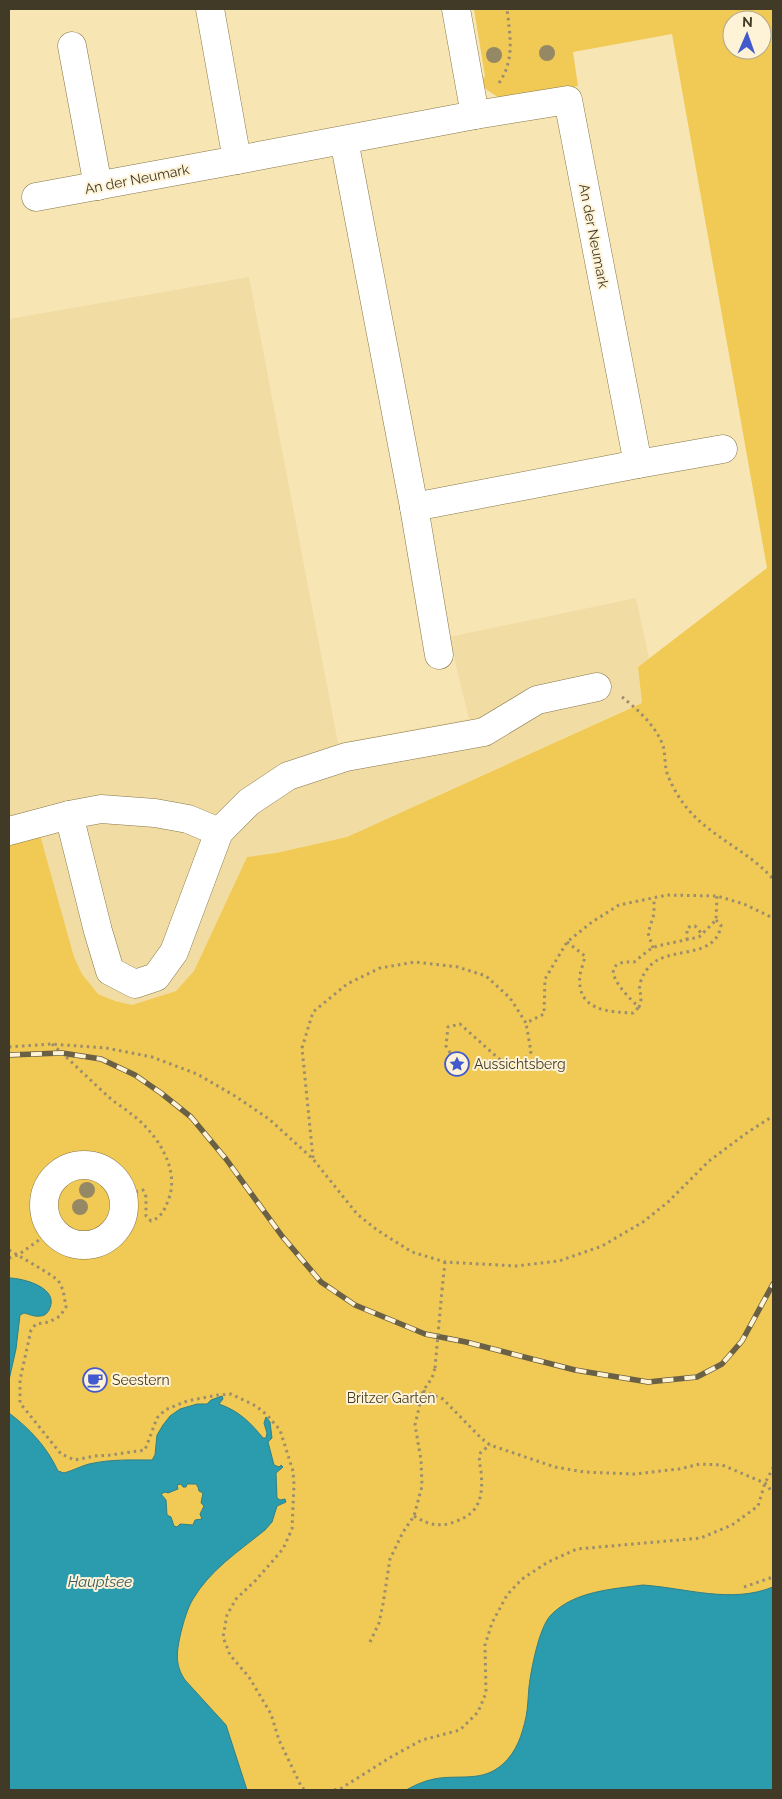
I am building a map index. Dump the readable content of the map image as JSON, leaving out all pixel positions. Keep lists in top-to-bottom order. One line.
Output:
{"streets":{"lane":["An der Neumark"]},"water":["Hauptsee"],"parks":["Britzer Garten"],"places":{"place":["Aussichtsberg"],"cafe":["Seestern"]},"north":"top"}
